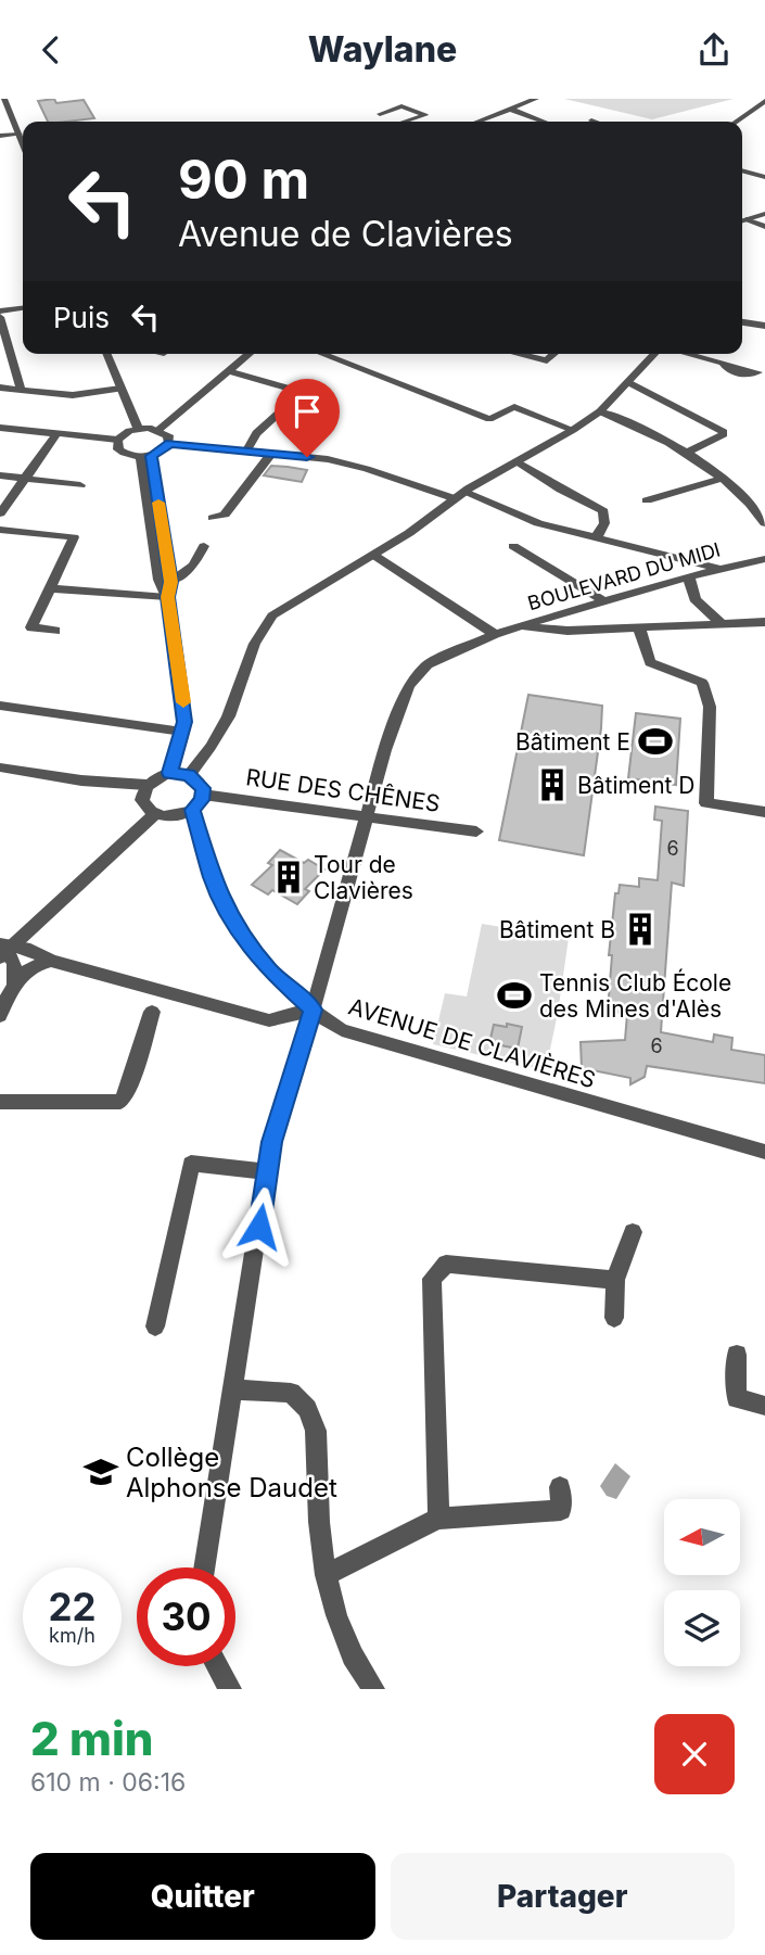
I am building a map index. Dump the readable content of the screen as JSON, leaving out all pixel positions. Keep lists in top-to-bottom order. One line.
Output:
{"streets":{"street":["BOULEVARD DU MIDI","RUE DES CHÊNES","AVENUE DE CLAVIÈRES"]},"crossings":[["BOULEVARD DU MIDI","RUE DES CHÊNES"],["BOULEVARD DU MIDI","AVENUE DE CLAVIÈRES"],["RUE DES CHÊNES","AVENUE DE CLAVIÈRES"]],"places":{"sports":["Bâtiment E","Tennis Club École des Mines d'Alès"],"building":["Bâtiment D","Tour de Clavières","Bâtiment B"],"school or university":["Collège Alphonse Daudet"]},"house_numbers":["6","6"],"north":"left","page":{"header":"Waylane","turn":["90 m","Avenue de Clavières"],"then":"Puis","speed":"22 km/h","limit":"30","heading":["2 min","610 m · 06:16"],"buttons":["Quitter","Partager"]}}
